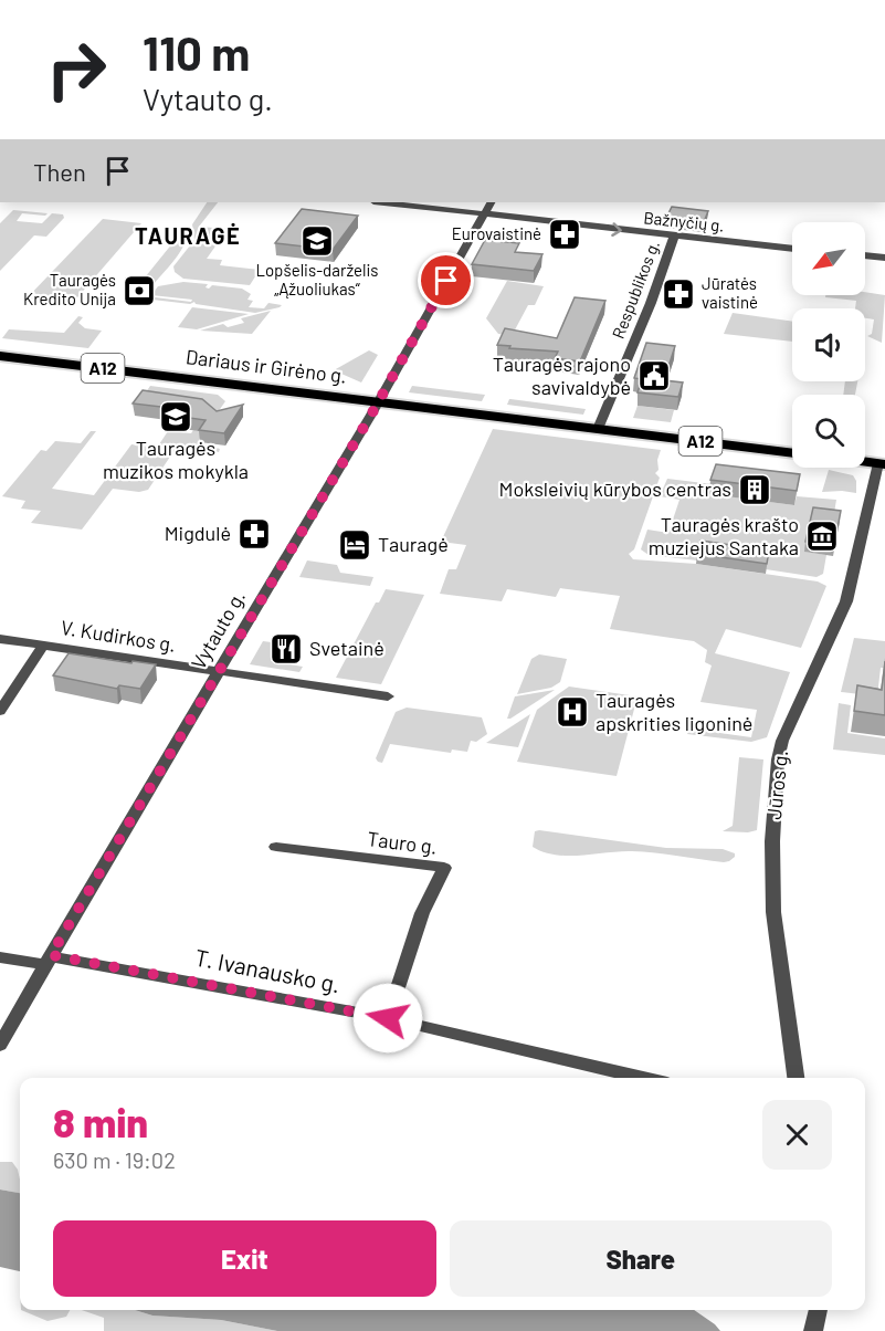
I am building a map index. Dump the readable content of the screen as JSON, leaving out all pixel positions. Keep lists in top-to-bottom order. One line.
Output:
{"streets":{"highway":["Dariaus ir Girėno g.","A12"],"street":["Bažnyčių g.","Respublikos g.","Vytauto g.","V. Kudirkos g.","Jūros g.","Tauro g.","T. Ivanausko g."]},"crossings":[["Bažnyčių g.","Respublikos g."],["Bažnyčių g.","Vytauto g."],["Respublikos g.","Dariaus ir Girėno g."],["Dariaus ir Girėno g.","Vytauto g."],["Vytauto g.","V. Kudirkos g."],["Vytauto g.","T. Ivanausko g."],["Tauro g.","T. Ivanausko g."]],"one_way":["Bažnyčių g."],"districts":["TAURAGĖ"],"places":{"pharmacy":["Eurovaistinė","Jūratės vaistinė","Migdulė"],"school or university":["Lopšelis-darželis „Ąžuoliukas“","Tauragės muzikos mokykla"],"bank":["Tauragės Kredito Unija"],"public building":["Tauragės rajono savivaldybė"],"building":["Moksleivių kūrybos centras"],"museum":["Tauragės krašto muziejus Santaka"],"hotel":["Tauragė"],"restaurant":["Svetainė"],"hospital":["Tauragės apskrities ligoninė"]},"north":"bottom left","page":{"turn":["110 m","Vytauto g."],"then":"Then","heading":["8 min","630 m · 19:02"],"buttons":["Exit","Share"]}}
